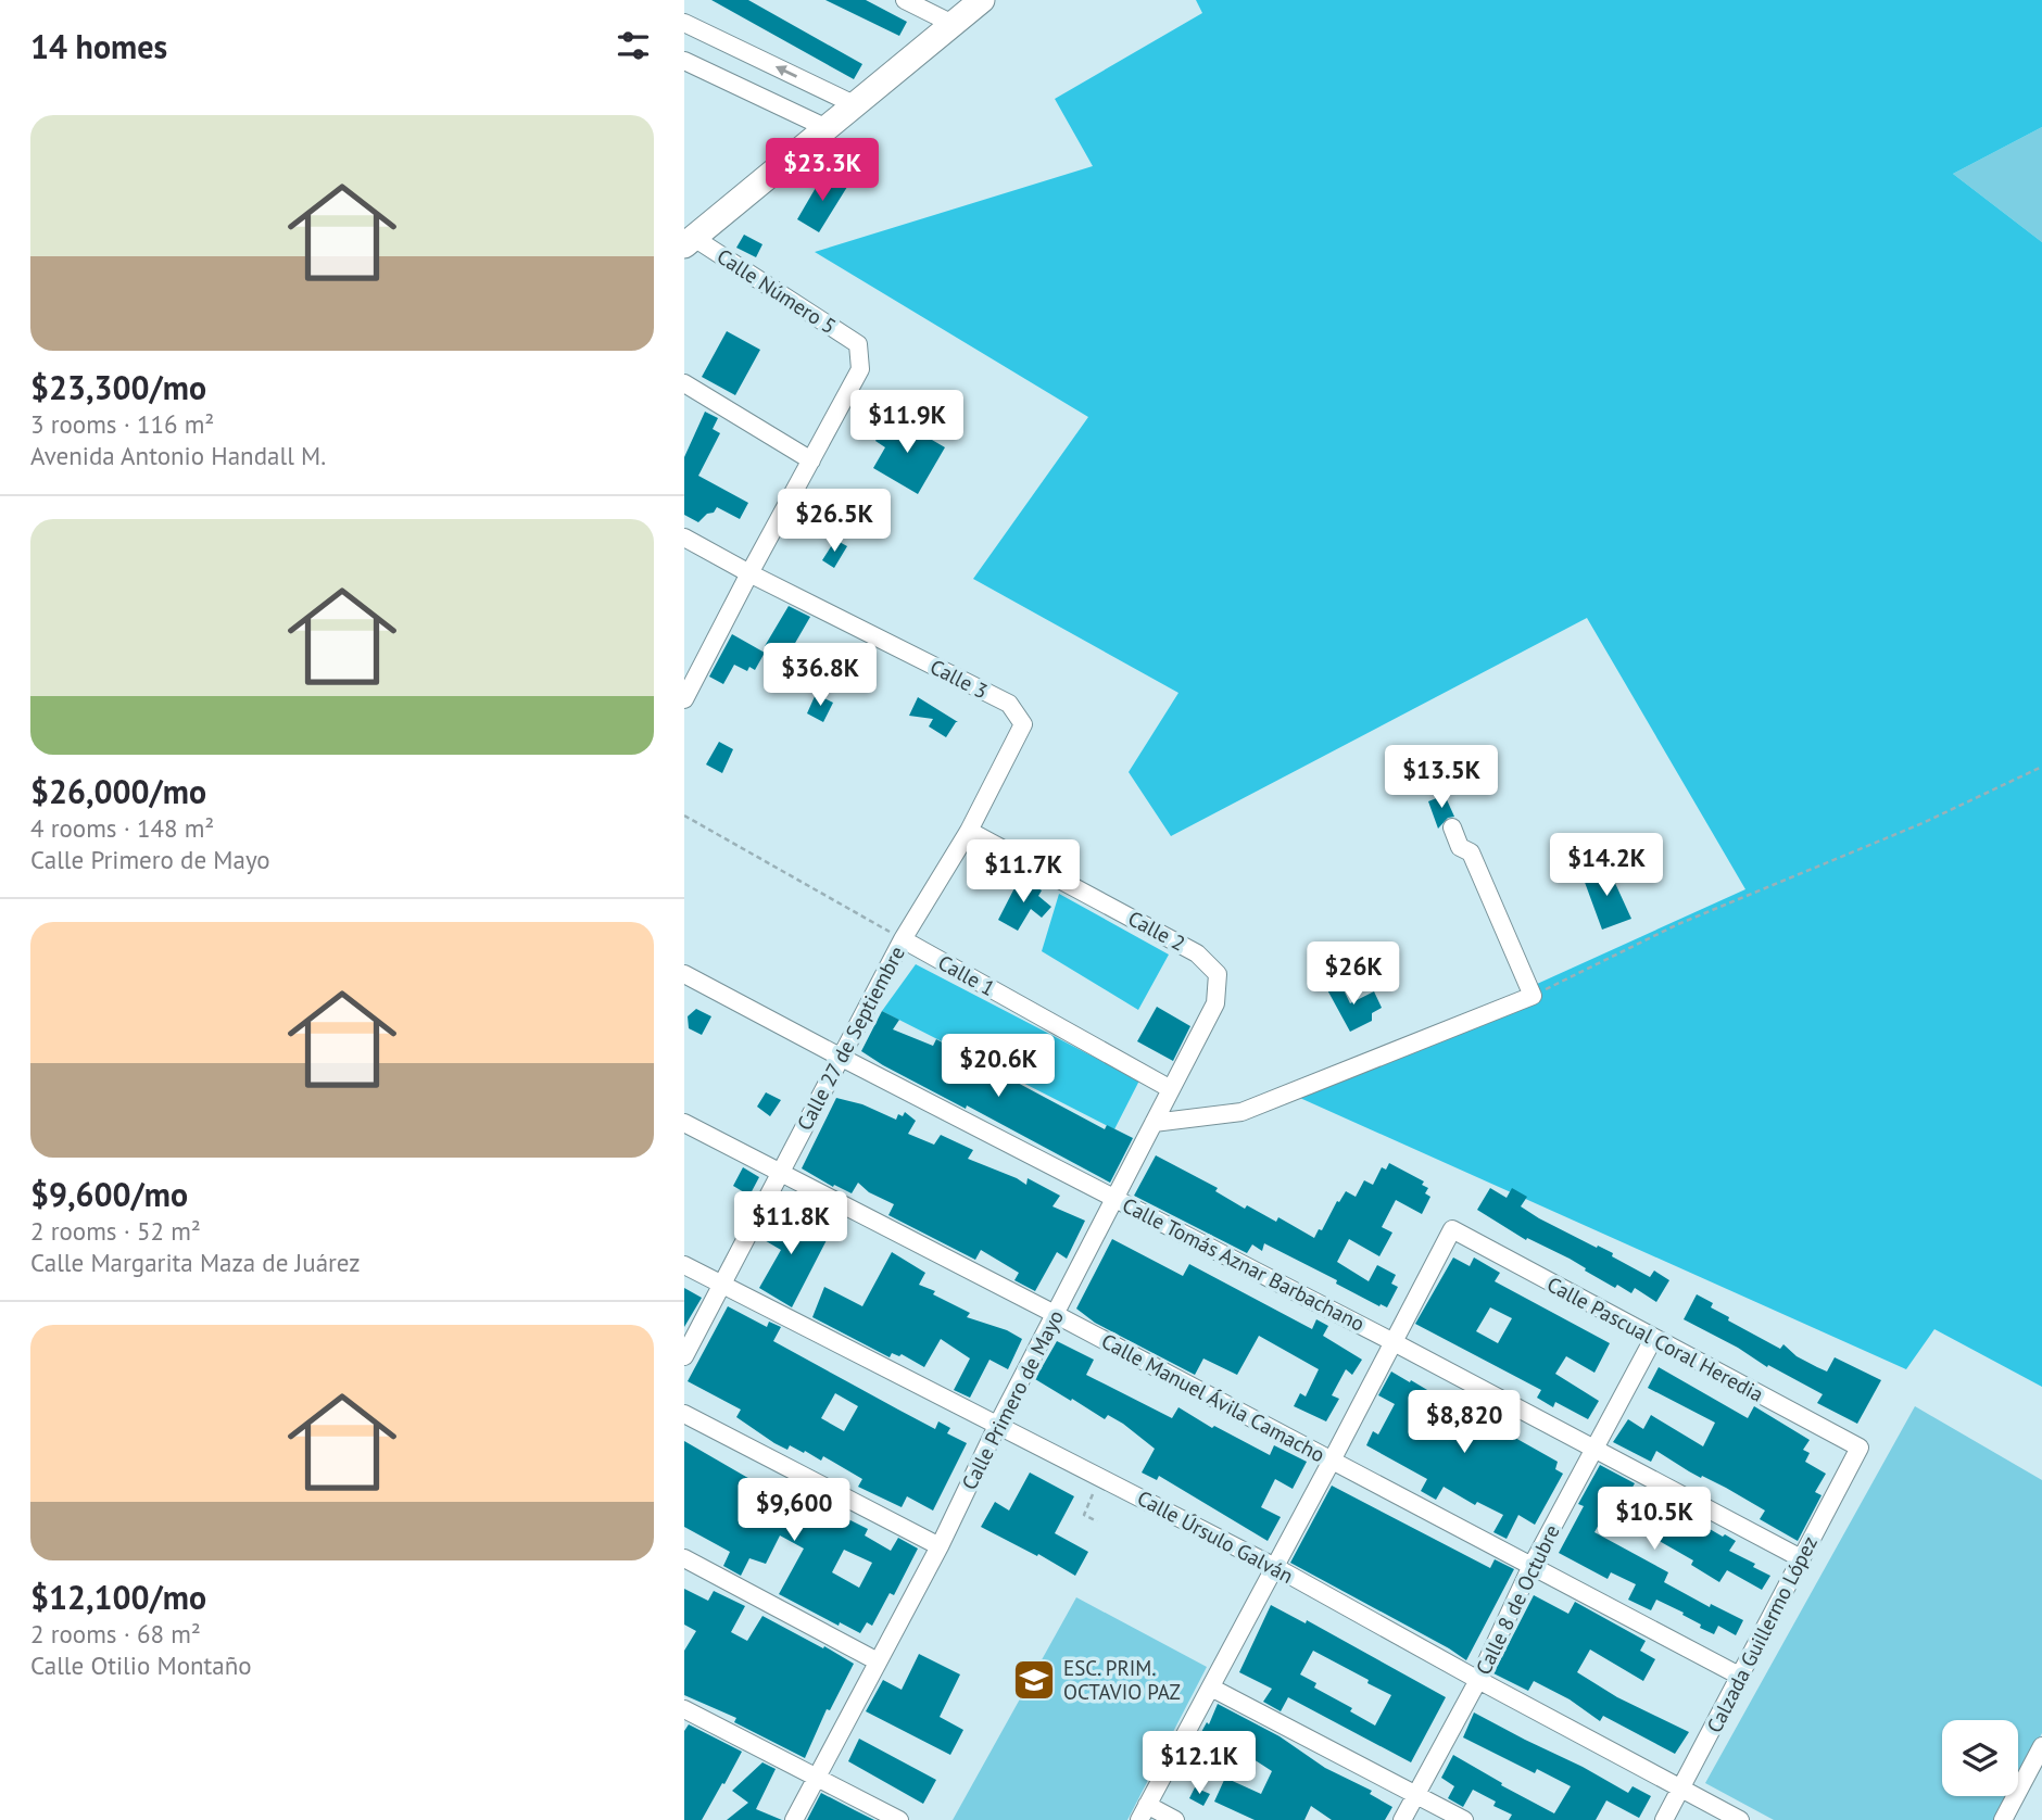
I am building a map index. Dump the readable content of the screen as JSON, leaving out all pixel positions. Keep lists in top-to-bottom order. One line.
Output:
{"streets":{"street":["Calle Número 5","Calle 3","Calle 2","Calle 1","Calle 27 de Septiembre","Calle Tomás Aznar Barbachano","Calle Pascual Coral Heredia","Calle Manuel Ávila Camacho","Calle Primero de Mayo","Calle Úrsulo Galván","Calle 8 de Octubre","Calzada Guillermo López"]},"crossings":[["Calle 3","Calle 27 de Septiembre"],["Calle 2","Calle 27 de Septiembre"],["Calle 2","Calle Primero de Mayo"],["Calle 1","Calle 27 de Septiembre"],["Calle 1","Calle Primero de Mayo"],["Calle 27 de Septiembre","Calle Tomás Aznar Barbachano"],["Calle 27 de Septiembre","Calle Manuel Ávila Camacho"],["Calle 27 de Septiembre","Calle Úrsulo Galván"],["Calle Tomás Aznar Barbachano","Calle Pascual Coral Heredia"],["Calle Tomás Aznar Barbachano","Calle Primero de Mayo"],["Calle Tomás Aznar Barbachano","Calle 8 de Octubre"],["Calle Tomás Aznar Barbachano","Calzada Guillermo López"],["Calle Pascual Coral Heredia","Calle 8 de Octubre"],["Calle Pascual Coral Heredia","Calzada Guillermo López"],["Calle Manuel Ávila Camacho","Calle Primero de Mayo"],["Calle Manuel Ávila Camacho","Calle 8 de Octubre"],["Calle Manuel Ávila Camacho","Calzada Guillermo López"],["Calle Primero de Mayo","Calle Úrsulo Galván"],["Calle Úrsulo Galván","Calle 8 de Octubre"],["Calle Úrsulo Galván","Calzada Guillermo López"]],"places":{"school or university":["ESC. PRIM. OCTAVIO PAZ"]},"page":{"heading":"14 homes","list":[{"name":"$23,300/mo","note":"3 rooms · 116 m² · Avenida Antonio Handall M."},{"name":"$26,000/mo","note":"4 rooms · 148 m² · Calle Primero de Mayo"},{"name":"$9,600/mo","note":"2 rooms · 52 m² · Calle Margarita Maza de Juárez"},{"name":"$12,100/mo","note":"2 rooms · 68 m² · Calle Otilio Montaño"}],"price":["$23.3K","$11.9K","$26.5K","$36.8K","$13.5K","$14.2K","$11.7K","$26K","$20.6K","$11.8K","$8,820","$9,600","$10.5K","$12.1K"]}}
